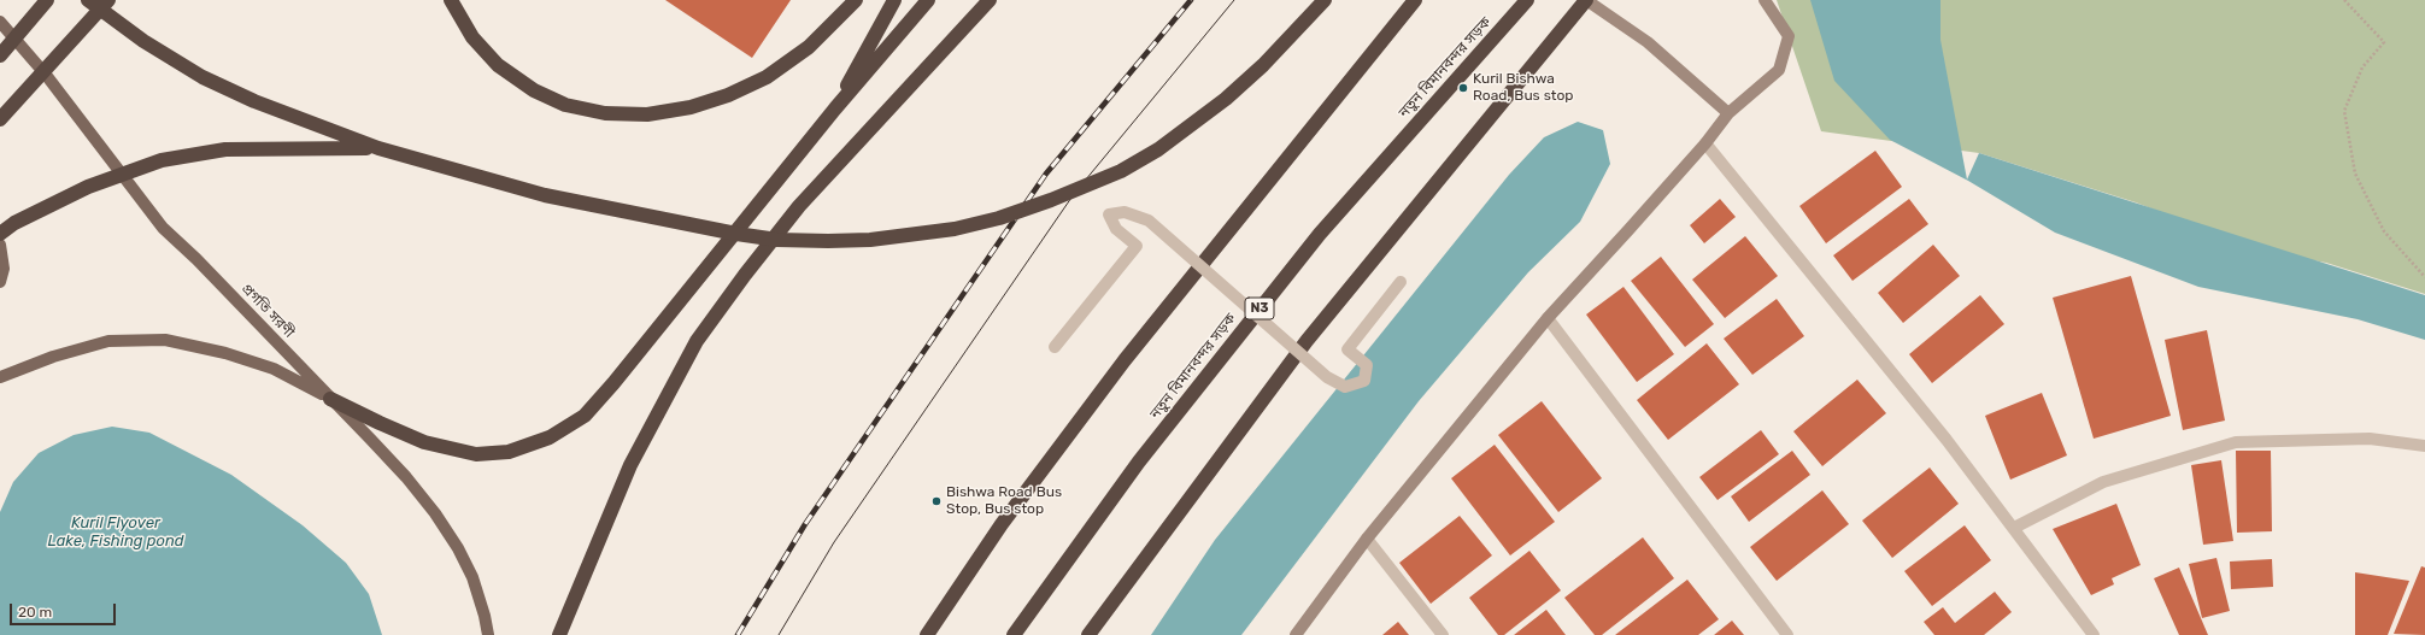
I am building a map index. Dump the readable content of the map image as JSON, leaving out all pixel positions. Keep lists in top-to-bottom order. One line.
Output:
{"streets":{"highway":["নতুন বিমানবন্দর সড়ক","N3"],"main road":["প্রগতি সরণী"]},"water":["Kuril Flyover Lake, Fishing pond"],"places":["Kuril Bishwa Road, Bus stop","Bishwa Road Bus Stop, Bus stop"],"scale_bar":"20 m"}
